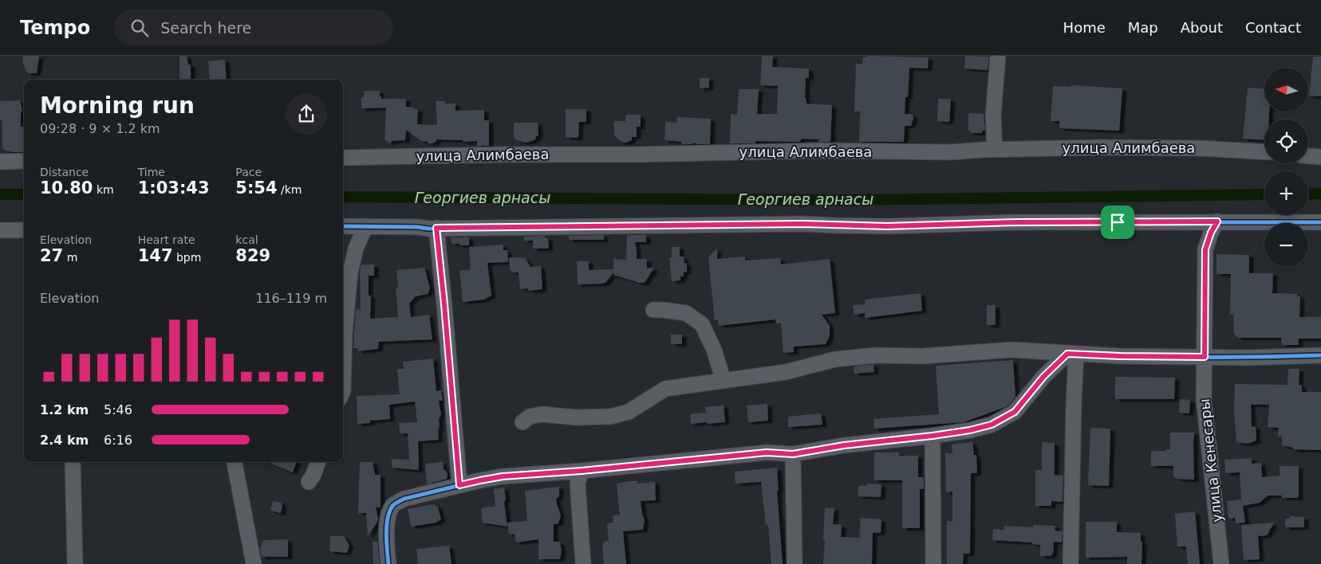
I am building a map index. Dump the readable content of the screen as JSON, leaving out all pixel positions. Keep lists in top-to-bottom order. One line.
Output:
{"streets":{"street":["улица Алимбаева","улица Кенесары"]},"water":["Георгиев арнасы"],"north":"left","page":{"header":"Tempo","search":"Search here","nav":["Home","Map","About","Contact"],"map_buttons":["+","−"],"heading":["Morning run","09:28 · 9 × 1.2 km"],"stats":[["Distance","10.80 km"],["Time","1:03:43"],["Pace","5:54 /km"],["Elevation","27 m"],["Heart rate","147 bpm"],["kcal","829"]],"chart":["Elevation","116–119 m"],"list":[{"name":"1.2 km","note":"5:46"},{"name":"2.4 km","note":"6:16"}]}}
